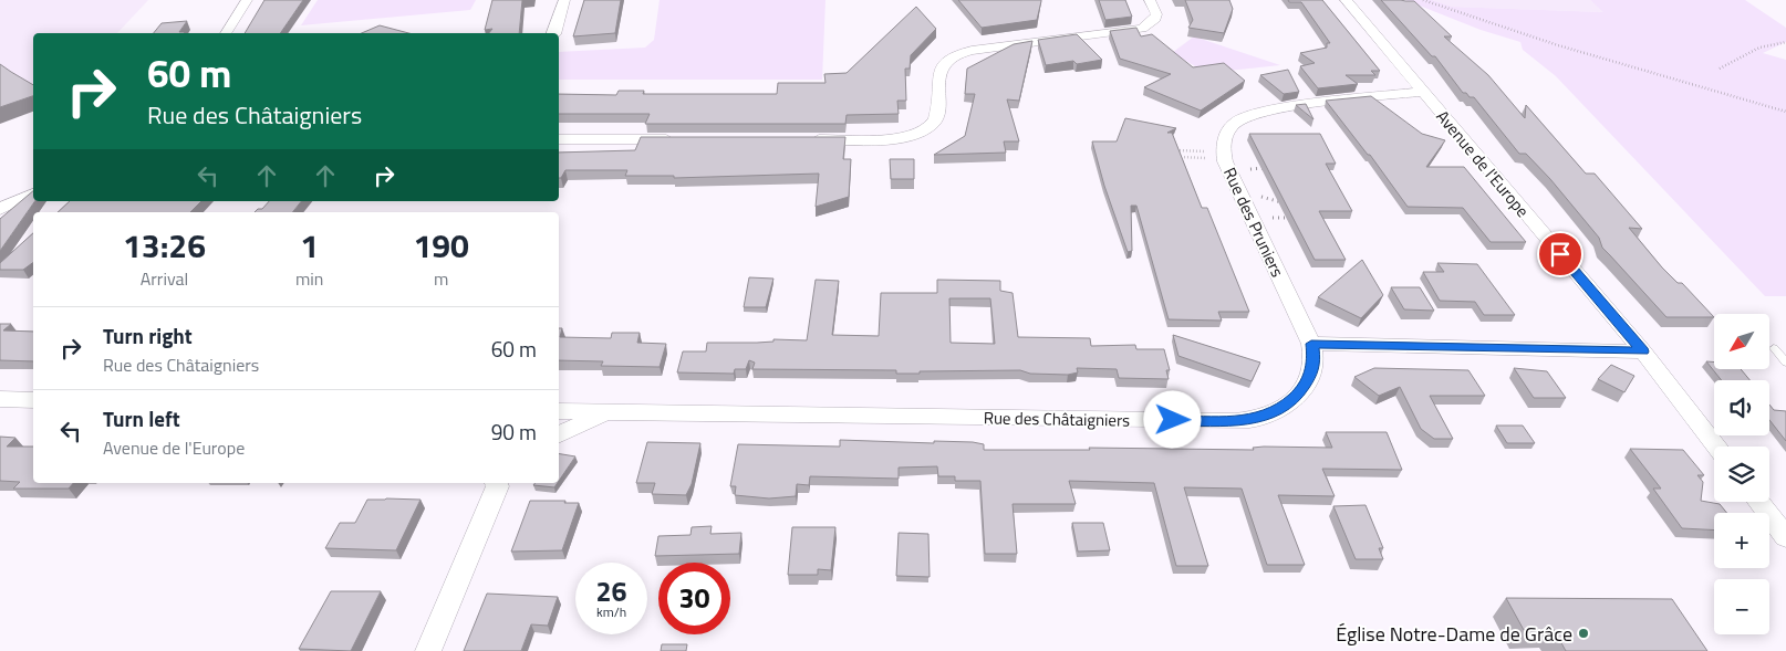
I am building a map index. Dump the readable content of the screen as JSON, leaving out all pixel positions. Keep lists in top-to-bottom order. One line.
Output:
{"streets":{"street":["Avenue de l'Europe","Rue des Pruniers","Rue des Châtaigniers"]},"crossings":[["Avenue de l'Europe","Rue des Pruniers"],["Rue des Pruniers","Rue des Châtaigniers"]],"places":["Église Notre-Dame de Grâce"],"north":"bottom left","page":{"turn":["60 m","Rue des Châtaigniers"],"eta":["13:26","Arrival","1","min","190","m"],"list":[{"name":"Turn right","note":"Rue des Châtaigniers","value":"60 m"},{"name":"Turn left","note":"Avenue de l'Europe","value":"90 m"}],"map_buttons":["+","−"],"speed":"26 km/h","limit":"30"}}
